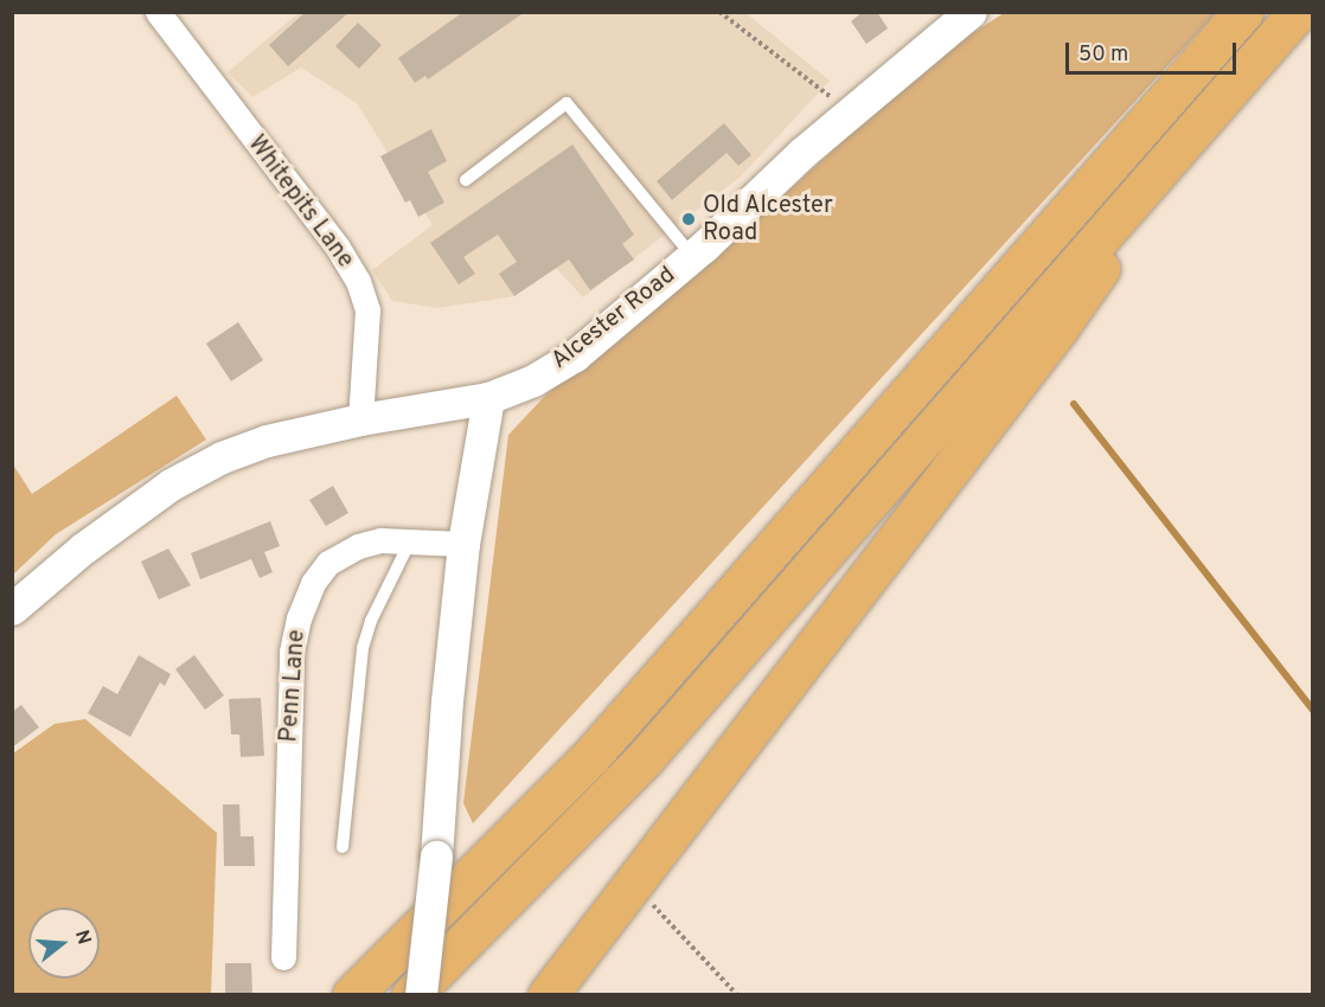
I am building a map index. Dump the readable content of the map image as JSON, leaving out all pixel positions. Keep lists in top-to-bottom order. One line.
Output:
{"streets":{"street":["Whitepits Lane","Alcester Road","Penn Lane"]},"crossings":[["Whitepits Lane","Alcester Road"]],"places":["Old Alcester Road"],"scale_bar":"50 m","north":"right"}
